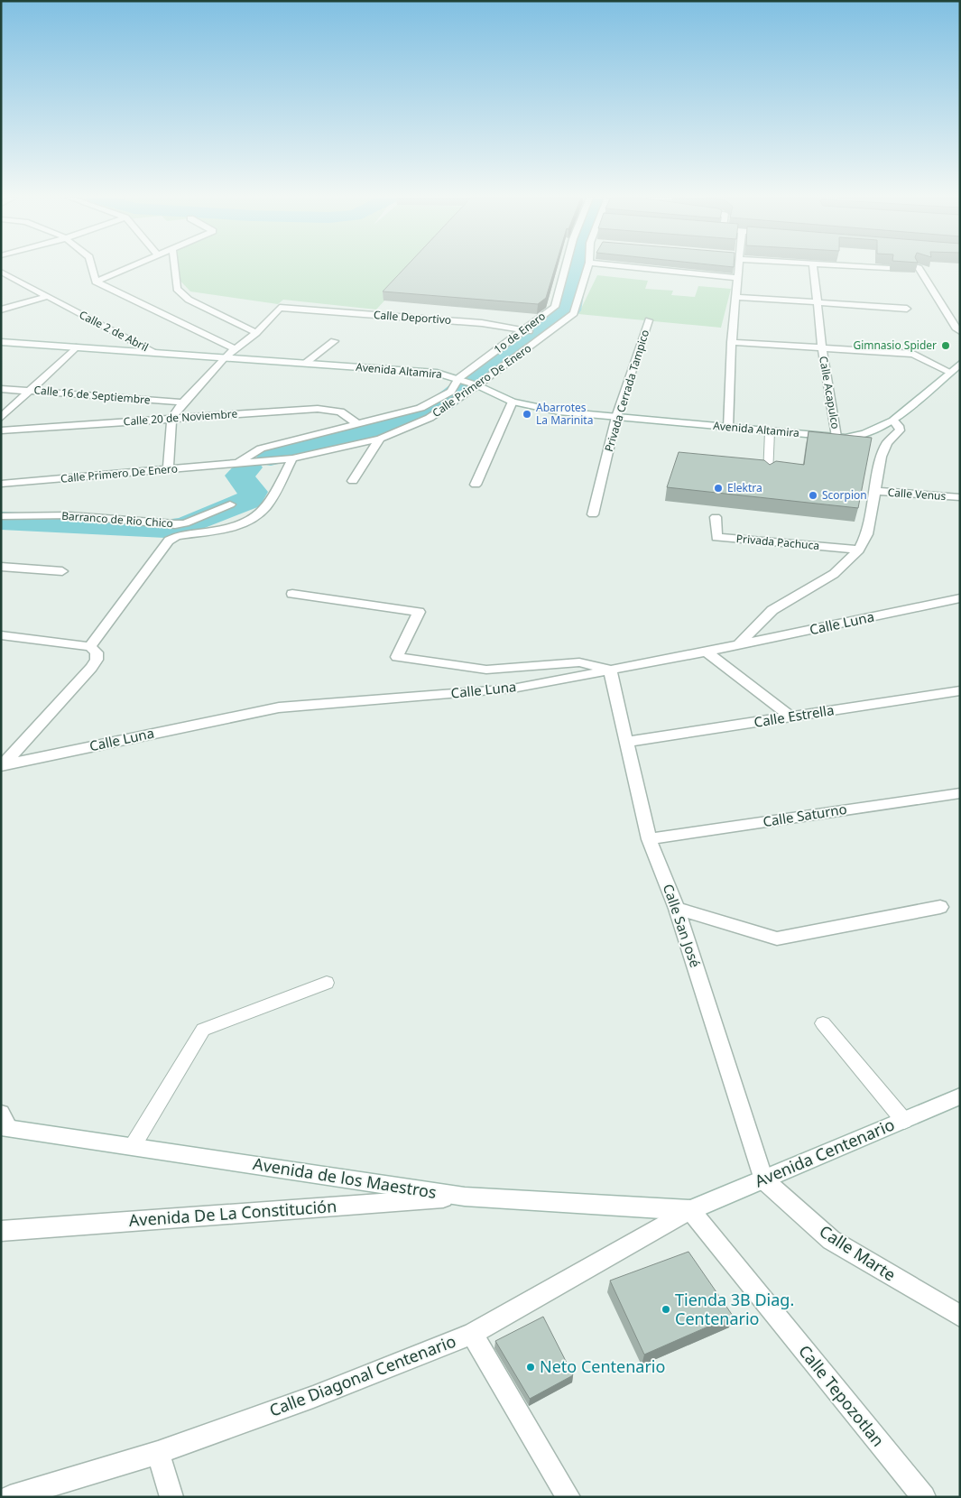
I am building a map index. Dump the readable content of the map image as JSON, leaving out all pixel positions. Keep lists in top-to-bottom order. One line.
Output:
{"streets":{"street":["Calle Deportivo","Calle 2 de Abril","1o de Enero","Avenida Altamira","Calle Primero De Enero","Privada Cerrada Tampico","Calle Acapulco","Calle 16 de Septiembre","Calle 20 de Noviembre","Calle Venus","Barranco de Rio Chico","Privada Pachuca","Calle Luna","Calle Estrella","Calle Saturno","Calle San José","Avenida Centenario","Avenida de los Maestros","Avenida De La Constitución","Calle Marte","Calle Diagonal Centenario","Calle Tepozotlan"]},"crossings":[["Calle Deportivo","1o de Enero"],["Calle Deportivo","Calle Primero De Enero"],["Calle 2 de Abril","Avenida Altamira"],["1o de Enero","Avenida Altamira"],["1o de Enero","Calle Primero De Enero"],["Avenida Altamira","Calle Primero De Enero"],["Avenida Altamira","Privada Cerrada Tampico"],["Avenida Altamira","Calle Acapulco"],["Calle Primero De Enero","Calle 20 de Noviembre"],["Calle Primero De Enero","Barranco de Rio Chico"],["Calle Luna","Calle San José"],["Calle Estrella","Calle San José"],["Calle Saturno","Calle San José"],["Calle San José","Avenida Centenario"],["Calle San José","Calle Marte"],["Avenida Centenario","Avenida de los Maestros"],["Avenida Centenario","Calle Marte"],["Avenida Centenario","Calle Diagonal Centenario"],["Avenida Centenario","Calle Tepozotlan"],["Avenida de los Maestros","Avenida De La Constitución"],["Avenida de los Maestros","Calle Diagonal Centenario"],["Avenida de los Maestros","Calle Tepozotlan"],["Calle Diagonal Centenario","Calle Tepozotlan"]],"places":["Gimnasio Spider","Abarrotes La Marinita","Elektra","Scorpion","Tienda 3B Diag. Centenario","Neto Centenario"]}
